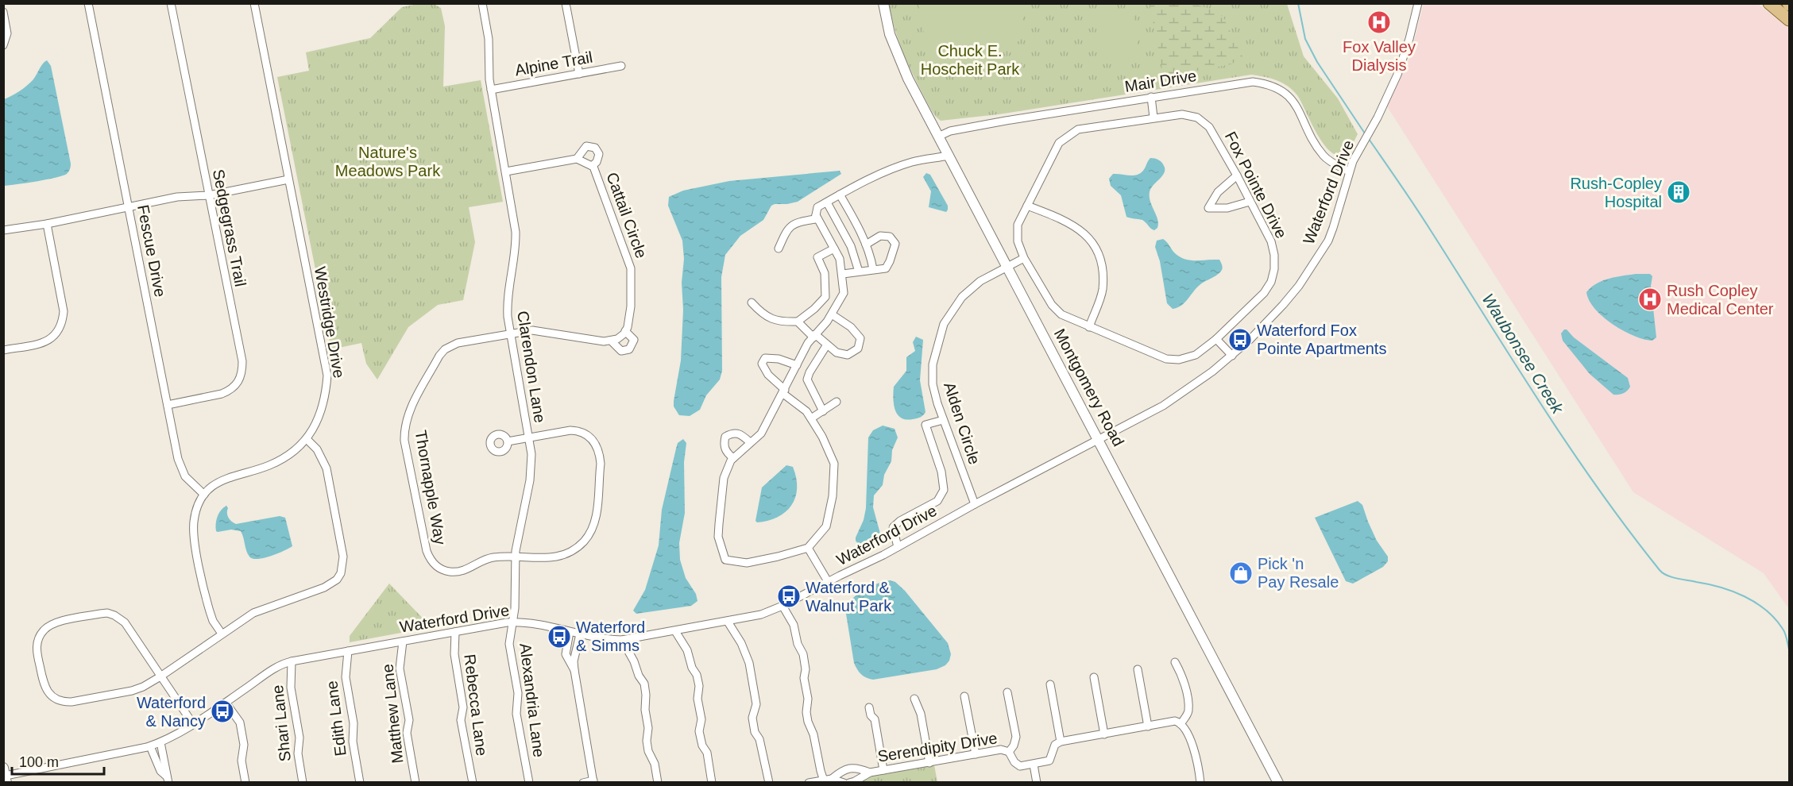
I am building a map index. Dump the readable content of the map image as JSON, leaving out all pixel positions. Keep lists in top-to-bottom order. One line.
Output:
{"streets":{"street":["Alpine Trail","Mair Drive","Fox Pointe Drive","Waterford Drive","Cattail Circle","Sedgegrass Trail","Fescue Drive","Westridge Drive","Clarendon Lane","Montgomery Road","Alden Circle","Thornapple Way","Alexandria Lane","Rebecca Lane","Matthew Lane","Edith Lane","Shari Lane","Serendipity Drive"]},"crossings":[["Alpine Trail","Clarendon Lane"],["Mair Drive","Waterford Drive"],["Mair Drive","Montgomery Road"],["Waterford Drive","Clarendon Lane"],["Waterford Drive","Montgomery Road"],["Waterford Drive","Alden Circle"],["Waterford Drive","Alexandria Lane"],["Waterford Drive","Rebecca Lane"],["Waterford Drive","Matthew Lane"],["Waterford Drive","Edith Lane"],["Waterford Drive","Shari Lane"],["Cattail Circle","Clarendon Lane"],["Cattail Circle","Thornapple Way"],["Sedgegrass Trail","Fescue Drive"],["Fescue Drive","Westridge Drive"],["Clarendon Lane","Thornapple Way"],["Clarendon Lane","Alexandria Lane"],["Montgomery Road","Alden Circle"]],"water":["Waubonsee Creek"],"parks":["Chuck E. Hoscheit Park","Nature's Meadows Park"],"places":{"hospital":["Fox Valley Dialysis","Rush Copley Medical Center"],"building":["Rush-Copley Hospital"],"bus stop":["Waterford Fox Pointe Apartments","Waterford & Walnut Park","Waterford & Simms","Waterford & Nancy"],"shop":["Pick 'n Pay Resale"]},"scale_bar":"100 m"}
